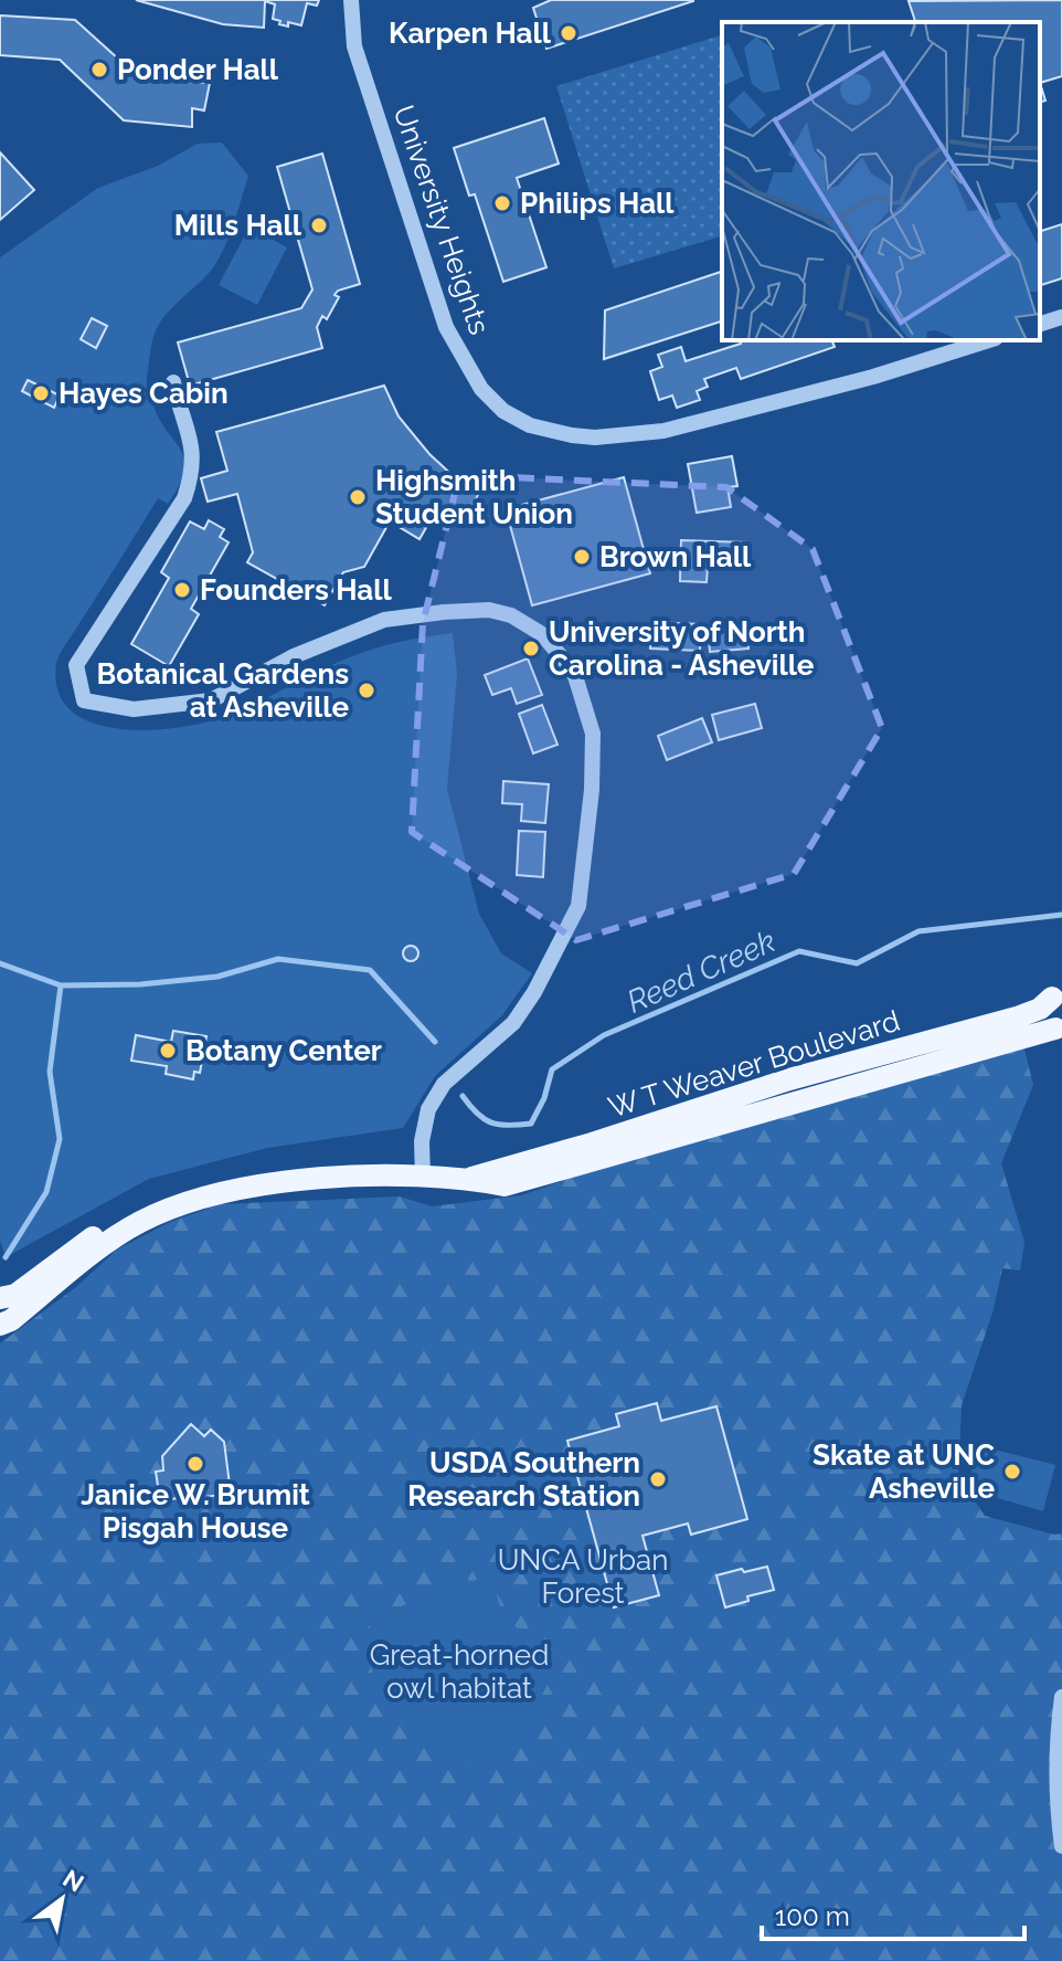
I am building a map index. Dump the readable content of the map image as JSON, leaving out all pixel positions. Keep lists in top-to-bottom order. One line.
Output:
{"streets":{"main road":["W T Weaver Boulevard"],"street":["University Heights"]},"water":["Reed Creek"],"parks":["UNCA Urban Forest","Great-horned owl habitat"],"places":["Karpen Hall","Ponder Hall","Philips Hall","Mills Hall","Hayes Cabin","Highsmith Student Union","Brown Hall","Founders Hall","University of North Carolina - Asheville","Botanical Gardens at Asheville","Botany Center","Janice W. Brumit Pisgah House","Skate at UNC Asheville","USDA Southern Research Station"],"scale_bar":"100 m","north":"top right"}
